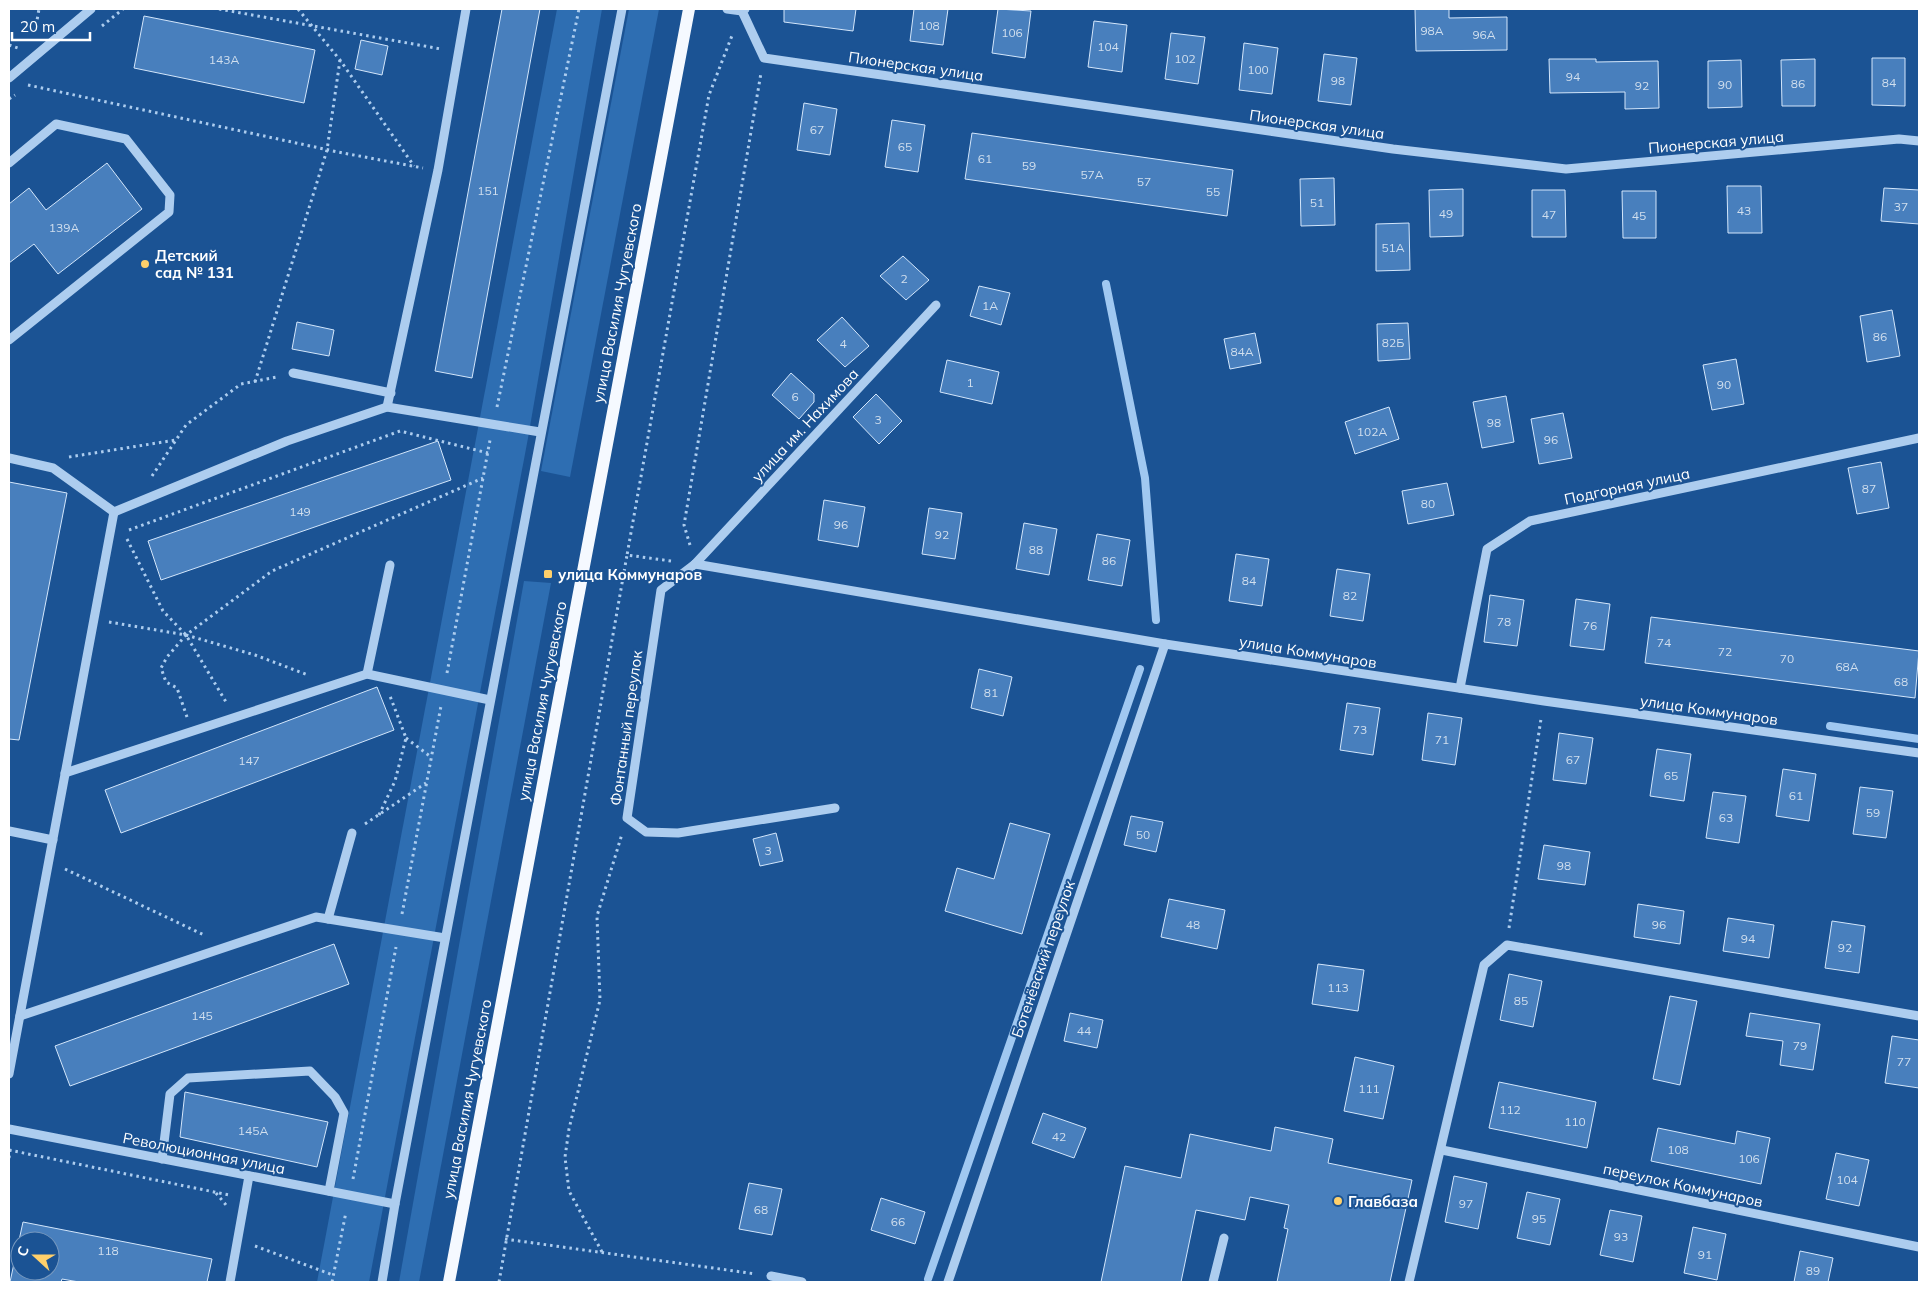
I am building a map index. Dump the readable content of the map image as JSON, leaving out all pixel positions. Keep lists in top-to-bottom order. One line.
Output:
{"streets":{"main road":["улица Василия Чугуевского"],"street":["Пионерская улица","улица им. Нахимова","Подгорная улица","улица Коммунаров","Фонтанный переулок","Ботенёвский переулок","Революционная улица","переулок Коммунаров"]},"crossings":[["улица им. Нахимова","улица Коммунаров"],["улица им. Нахимова","Фонтанный переулок"],["Подгорная улица","улица Коммунаров"],["улица Коммунаров","Фонтанный переулок"],["улица Коммунаров","Ботенёвский переулок"]],"places":{"other":["Детский сад № 131","Главбаза"],"transit":["улица Коммунаров"]},"house_numbers":["108","98А","106","96А","104","102","143А","100","94","98","84","86","90","92","67","65","61","59","57А","57","151","55","51","37","43","49","47","45","139А","51А","2","1А","86","82Б","4","84А","1","90","6","3","98","102А","96","87","80","149","96","92","88","86","84","82","78","76","74","72","70","68А","68","81","73","71","67","147","65","61","59","63","50","3","98","48","96","94","92","113","85","145","44","79","77","111","112","110","145А","42","108","106","104","97","68","95","66","93","118","91","89"],"scale_bar":"20 m","north":"left"}
